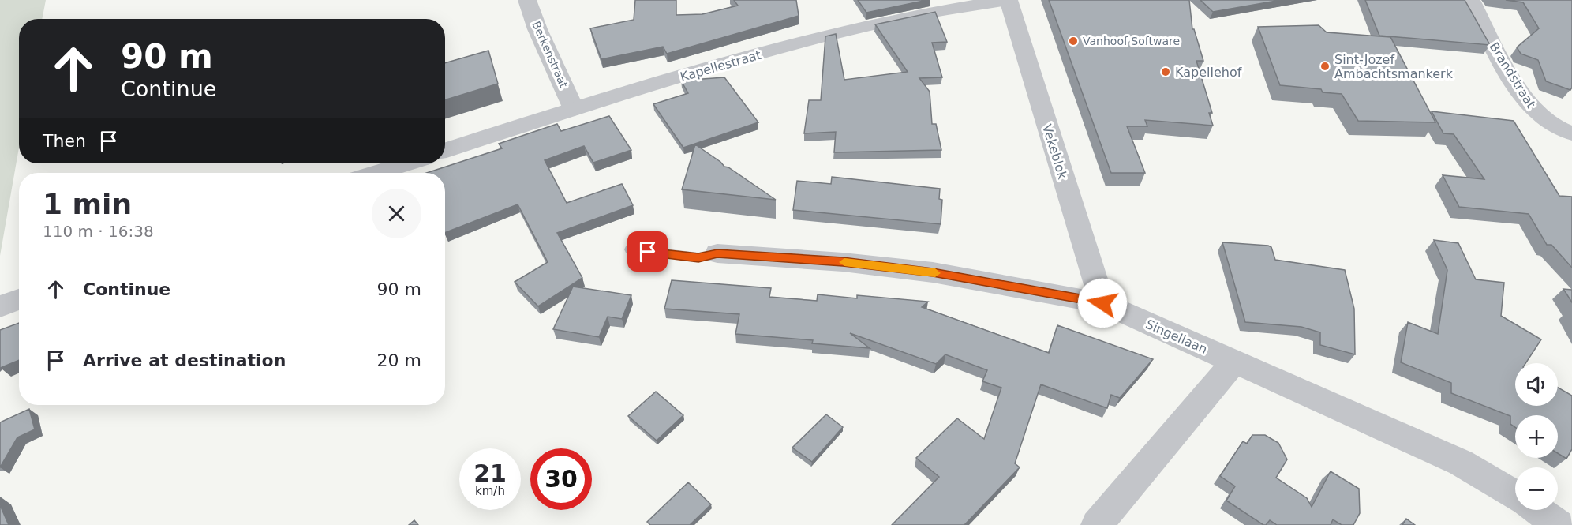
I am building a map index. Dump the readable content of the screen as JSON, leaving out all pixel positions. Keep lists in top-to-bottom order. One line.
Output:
{"streets":{"street":["Berkenstraat","Kapellestraat","Brandstraat","Vekeblok","Singellaan"]},"crossings":[["Berkenstraat","Kapellestraat"],["Kapellestraat","Vekeblok"],["Vekeblok","Singellaan"]],"places":["Vanhoof Software","Sint-Jozef Ambachtsmankerk","Kapellehof"],"page":{"turn":["90 m","Continue"],"then":"Then","heading":["1 min","110 m · 16:38"],"list":[{"name":"Continue","value":"90 m"},{"name":"Arrive at destination","value":"20 m"}],"map_buttons":["+","−"],"speed":"21 km/h","limit":"30"}}
